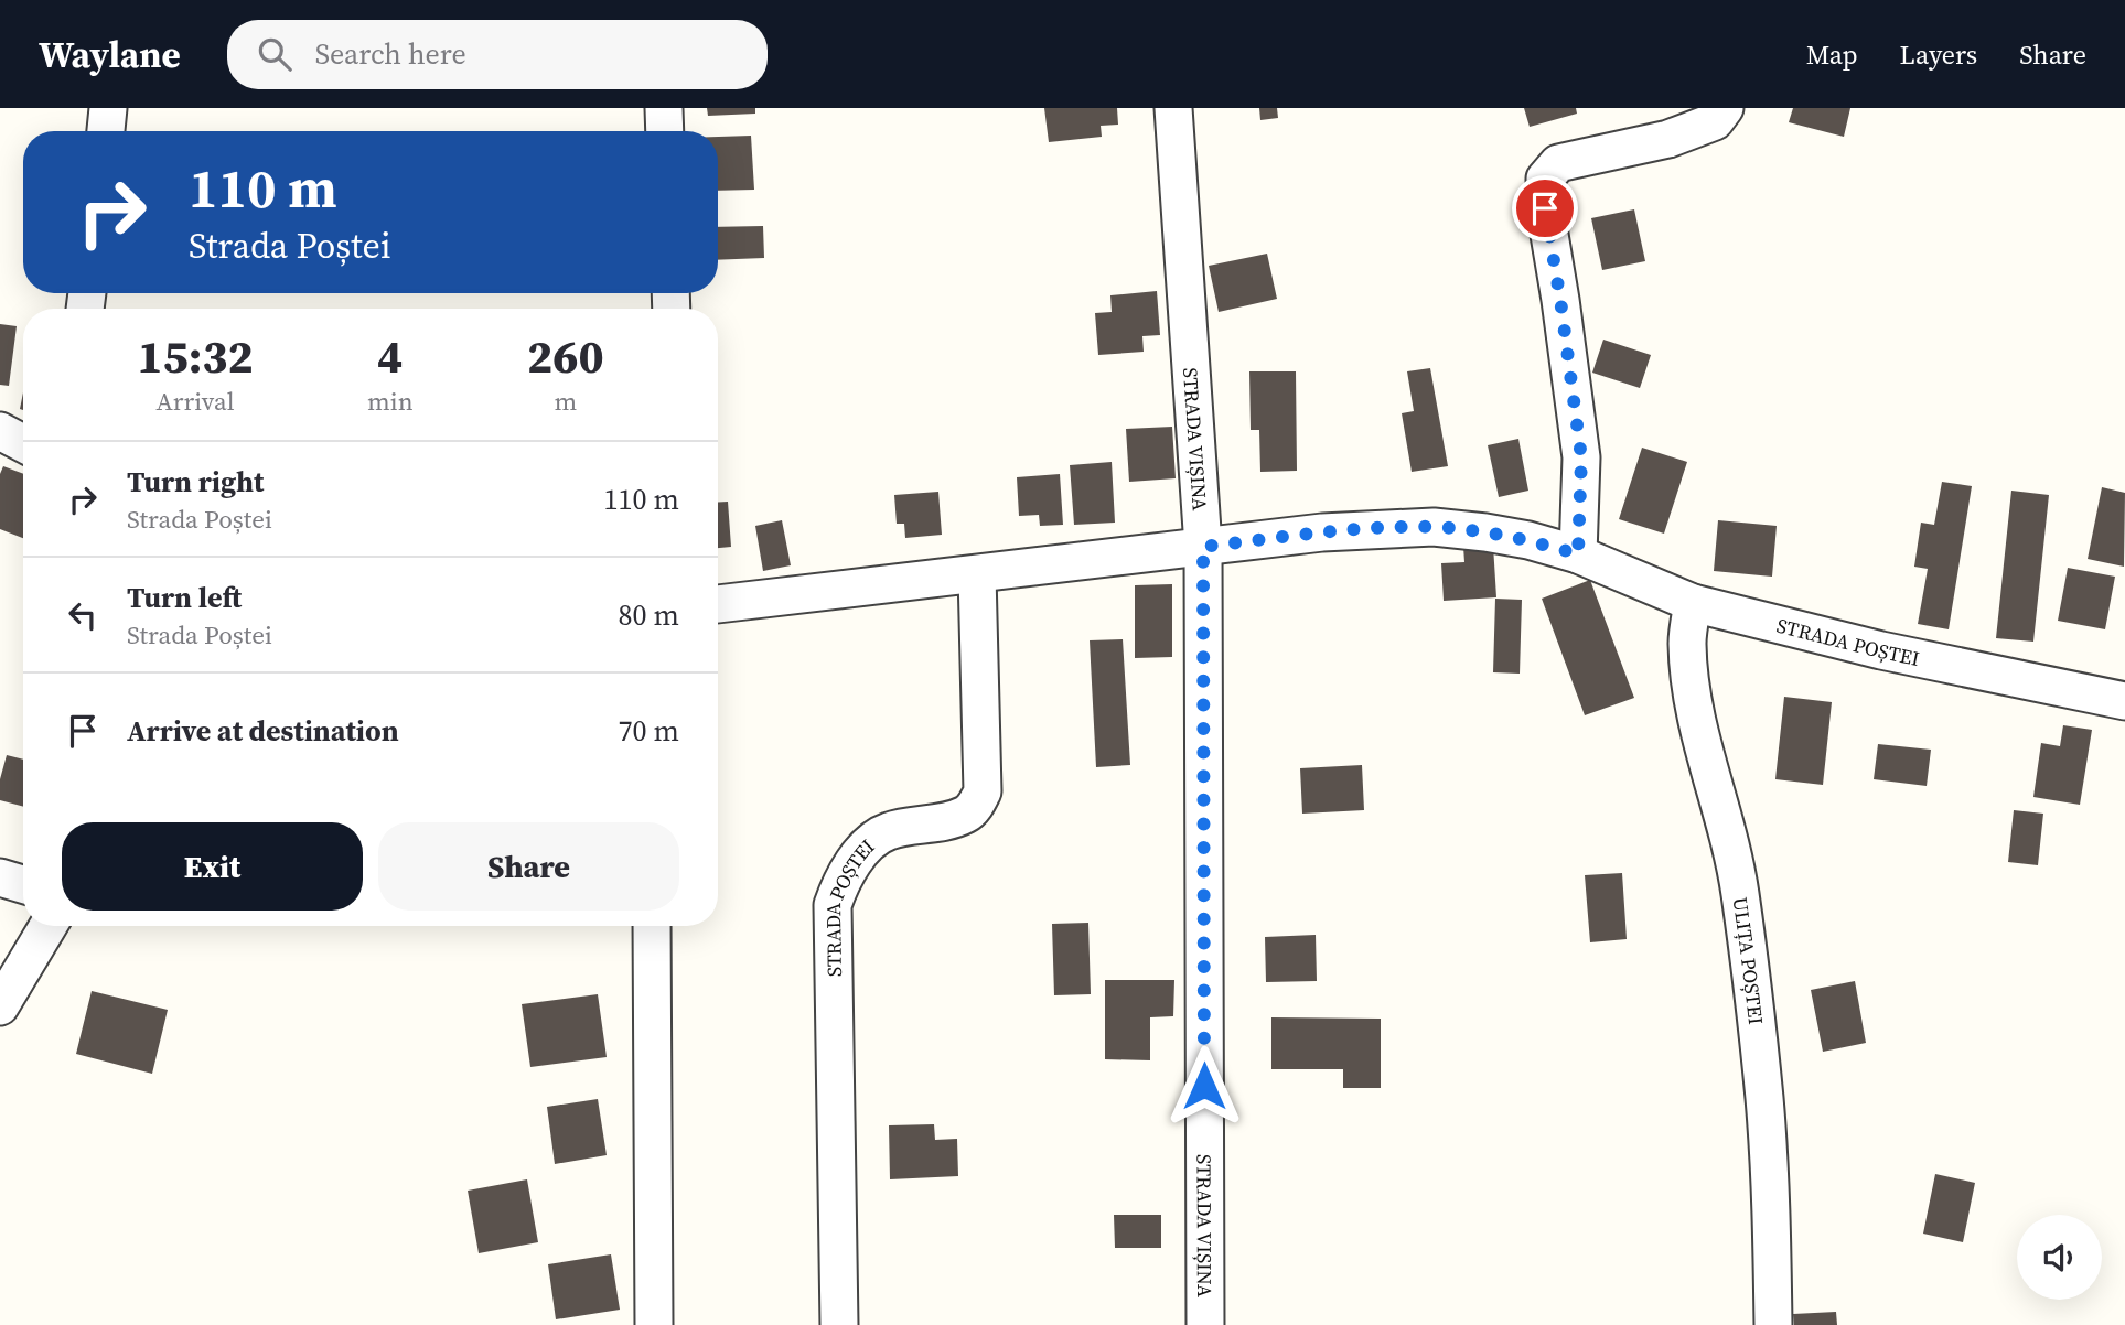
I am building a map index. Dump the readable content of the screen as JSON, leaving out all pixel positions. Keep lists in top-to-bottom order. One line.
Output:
{"streets":{"street":["STRADA VIȘINA","STRADA POȘTEI","ULIȚA POȘTEI"]},"crossings":[["STRADA VIȘINA","STRADA POȘTEI"],["STRADA POȘTEI","ULIȚA POȘTEI"]],"page":{"header":"Waylane","search":"Search here","nav":["Map","Layers","Share"],"turn":["110 m","Strada Poștei"],"eta":["15:32","Arrival","4","min","260","m"],"list":[{"name":"Turn right","note":"Strada Poștei","value":"110 m"},{"name":"Turn left","note":"Strada Poștei","value":"80 m"},{"name":"Arrive at destination","value":"70 m"}],"buttons":["Exit","Share"]}}
